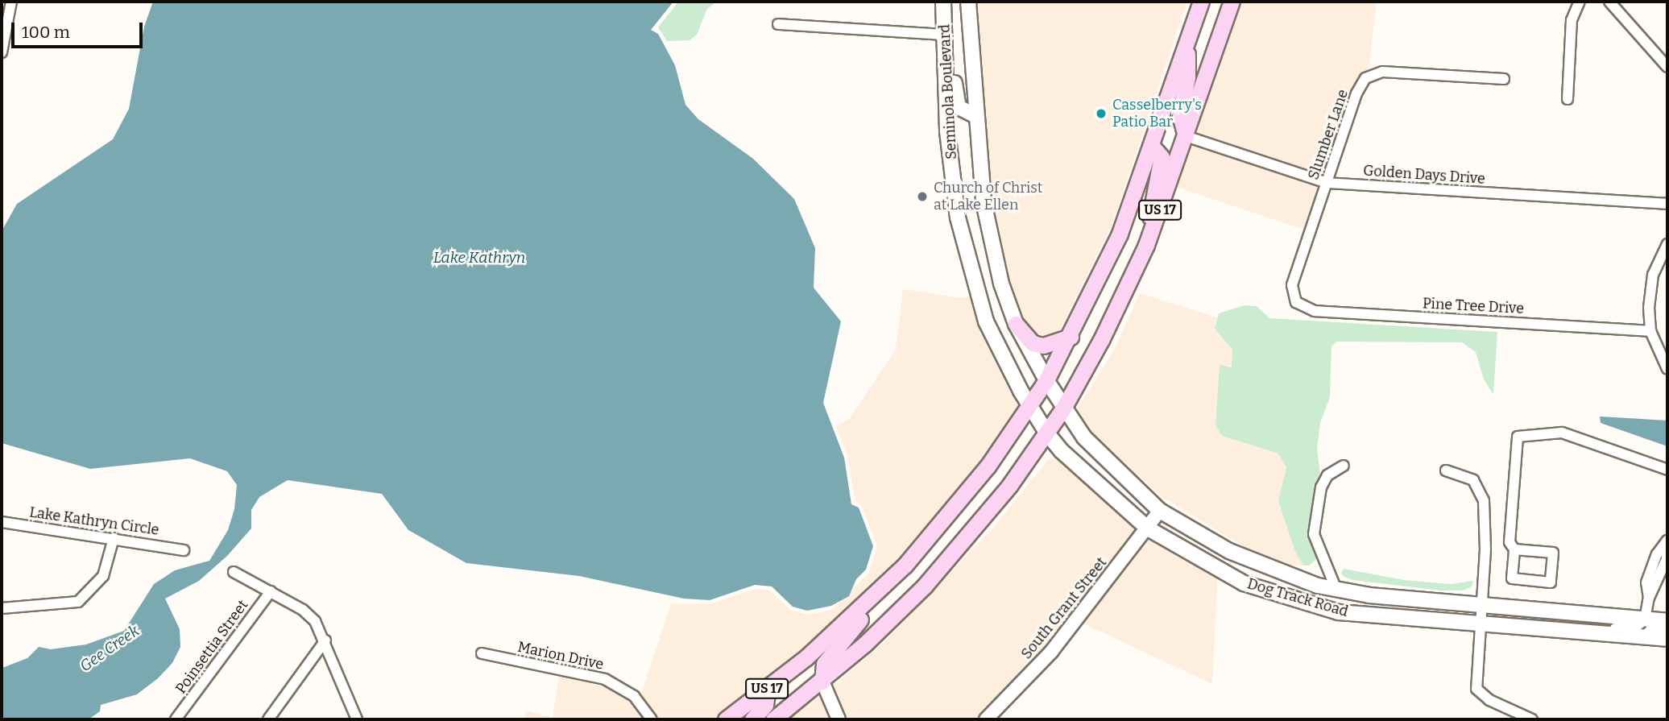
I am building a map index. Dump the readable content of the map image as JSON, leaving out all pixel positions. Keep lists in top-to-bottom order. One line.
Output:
{"streets":{"main road":["Seminola Boulevard","US 17","Dog Track Road"],"street":["Slumber Lane","Golden Days Drive","Pine Tree Drive","Lake Kathryn Circle","South Grant Street","Poinsettia Street","Marion Drive"]},"crossings":[["Seminola Boulevard","US 17"],["Seminola Boulevard","Dog Track Road"],["Slumber Lane","Golden Days Drive"],["Slumber Lane","Pine Tree Drive"],["Golden Days Drive","US 17"],["US 17","Dog Track Road"],["Dog Track Road","South Grant Street"]],"water":["Lake Kathryn","Gee Creek"],"places":["Casselberry's Patio Bar","Church of Christ at Lake Ellen"],"scale_bar":"100 m"}
